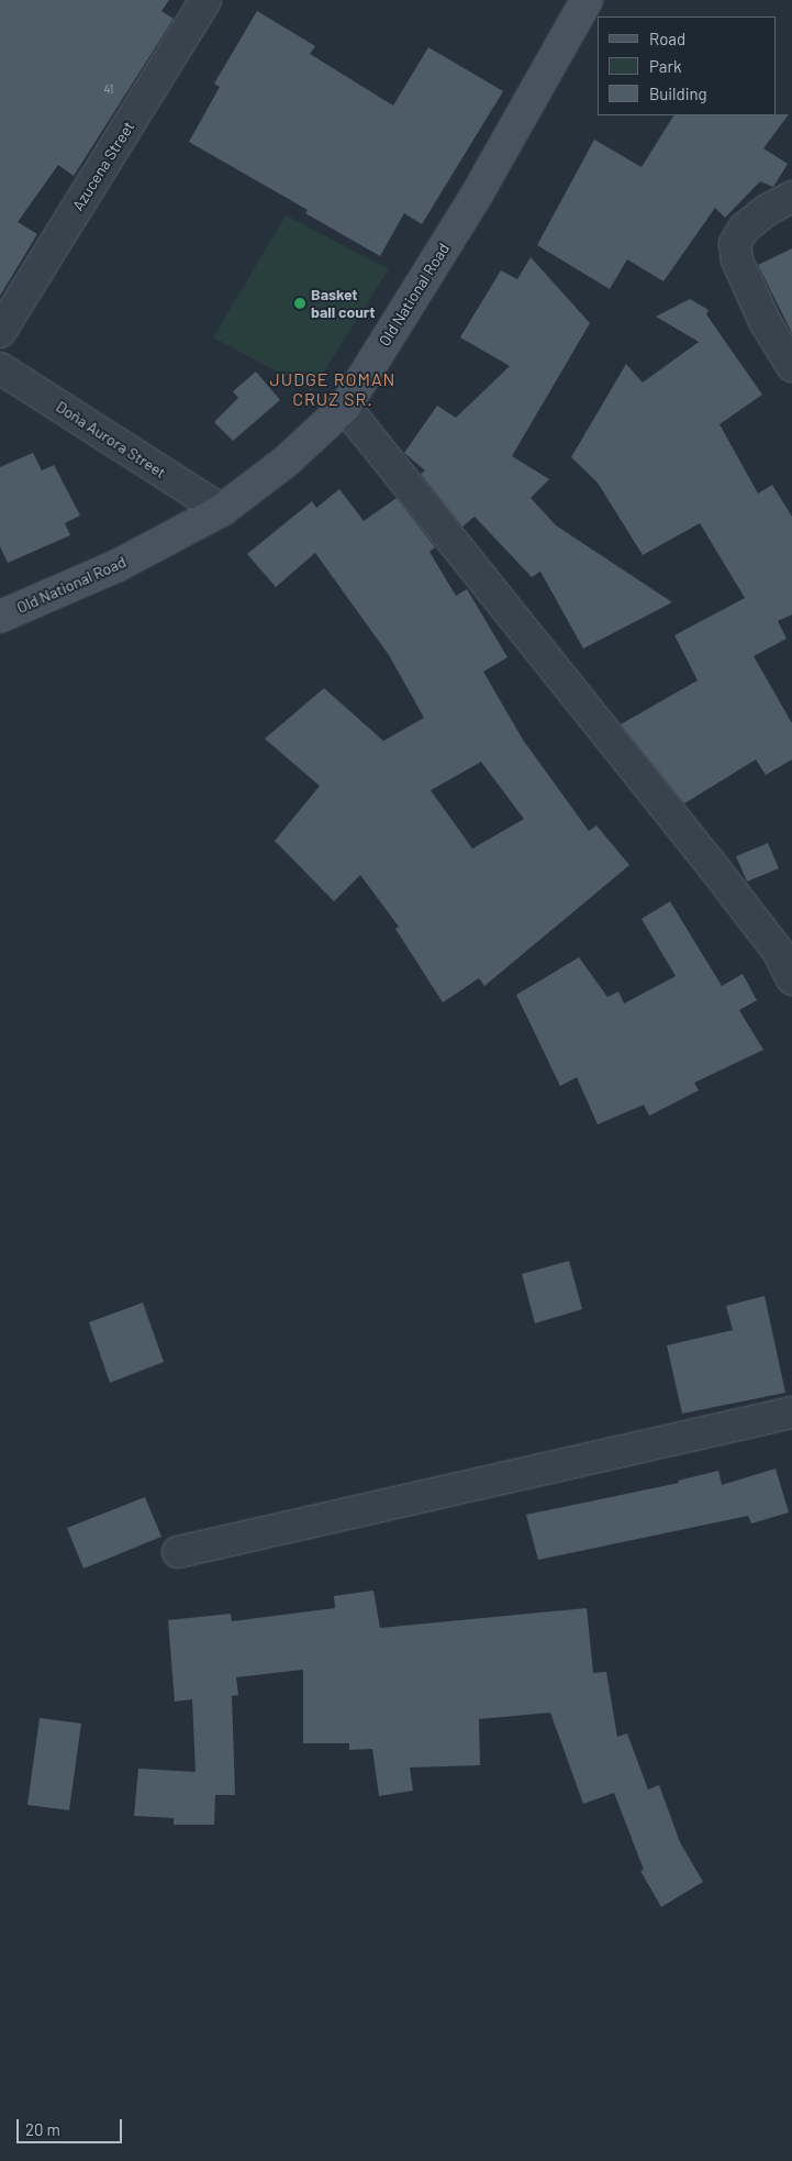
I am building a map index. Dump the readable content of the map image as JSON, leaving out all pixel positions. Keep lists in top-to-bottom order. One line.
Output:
{"streets":{"main road":["Old National Road"],"street":["Azucena Street","Doña Aurora Street"]},"crossings":[["Old National Road","Doña Aurora Street"]],"districts":["JUDGE ROMAN CRUZ SR."],"places":["Basket ball court"],"house_numbers":["41"],"legend":["Road","Park","Building"],"scale_bar":"20 m"}
